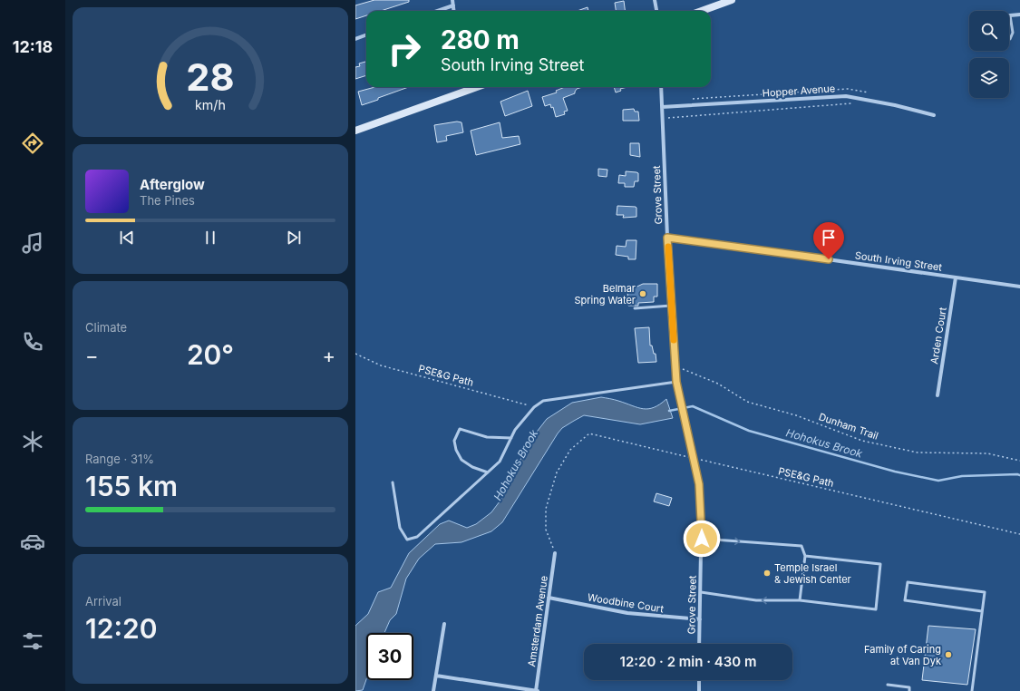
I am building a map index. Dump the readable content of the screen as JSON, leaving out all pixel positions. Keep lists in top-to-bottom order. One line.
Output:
{"streets":{"street":["Hopper Avenue","Grove Street","South Irving Street","Arden Court","Woodbine Court","Amsterdam Avenue"],"path":["PSE&G Path","Dunham Trail"]},"crossings":[["Hopper Avenue","Grove Street"],["Grove Street","South Irving Street"],["Grove Street","PSE&G Path"],["Grove Street","Woodbine Court"],["South Irving Street","Arden Court"],["PSE&G Path","Amsterdam Avenue"],["Woodbine Court","Amsterdam Avenue"]],"water":["Hohokus Brook"],"places":["Belmar Spring Water","Temple Israel & Jewish Center","Family of Caring at Van Dyk"],"page":{"tabs":"12:18","turn":["280 m","South Irving Street"],"song":["Afterglow","The Pines"],"tile":["Climate",["Range · 31%","155 km"],["Arrival","12:20"]],"heat":["−","20°","+"],"limit":"30","trip":"12:20 · 2 min · 430 m","gauge":["28","km/h"]}}
